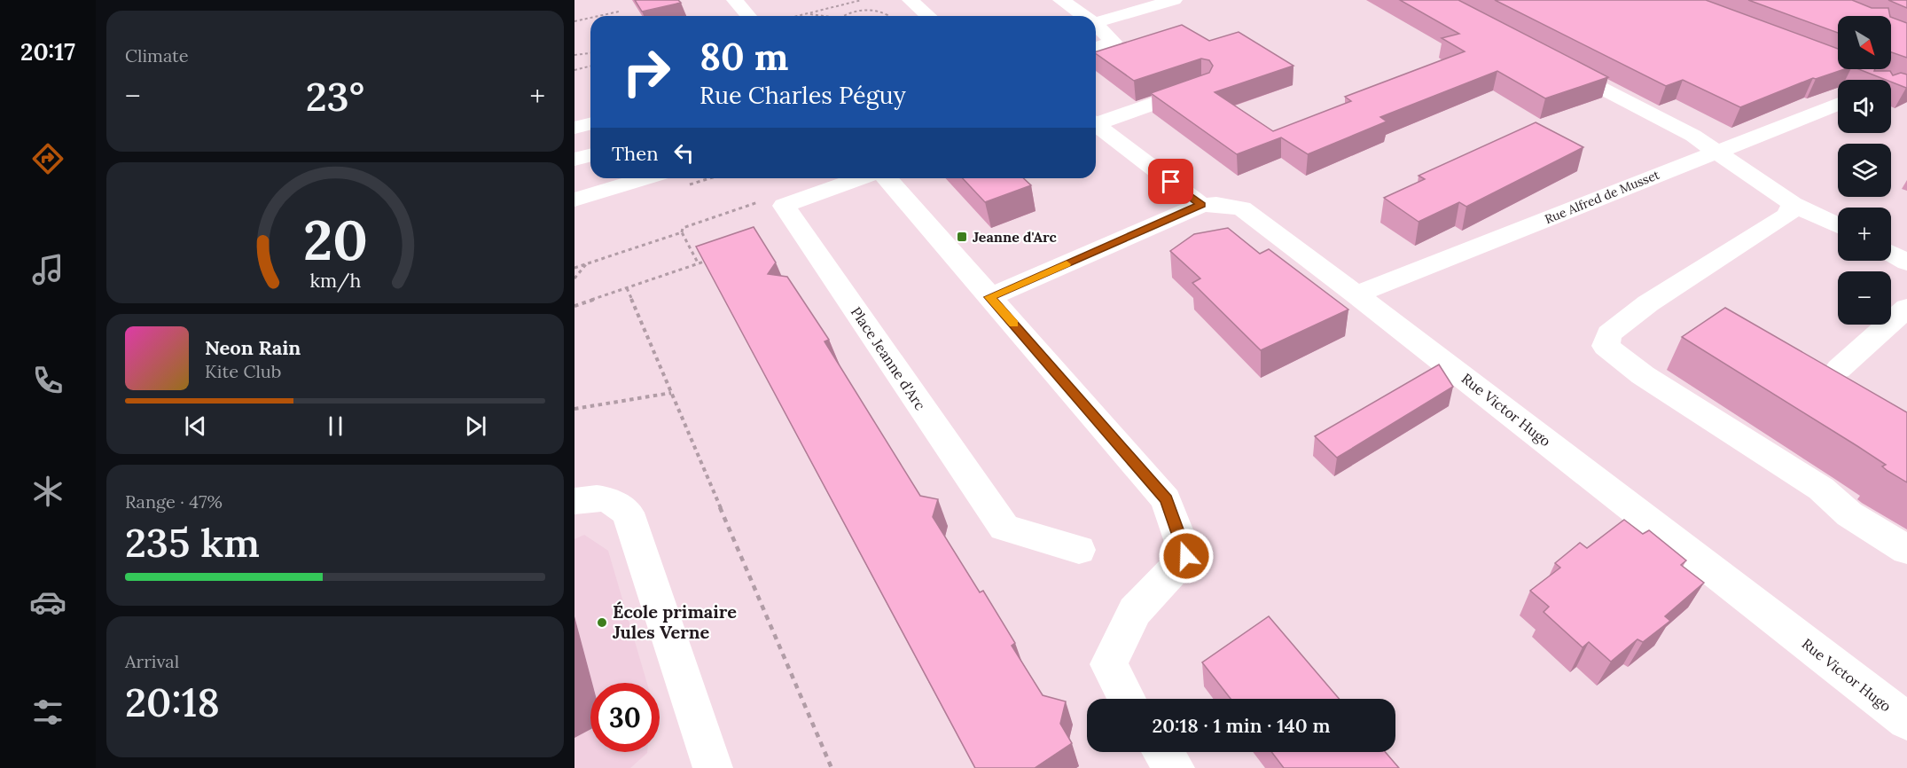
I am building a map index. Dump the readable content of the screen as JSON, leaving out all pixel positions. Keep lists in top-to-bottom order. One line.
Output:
{"streets":{"street":["Rue Alfred de Musset","Place Jeanne d'Arc","Rue Victor Hugo"]},"crossings":[["Rue Alfred de Musset","Rue Victor Hugo"]],"places":{"transit":["Jeanne d'Arc"],"other":["École primaire Jules Verne"]},"north":"bottom right","page":{"tabs":"20:17","tile":["Climate",["Range · 47%","235 km"],["Arrival","20:18"]],"map_buttons":["+","−"],"turn":["80 m","Rue Charles Péguy"],"heat":["−","23°","+"],"then":"Then","song":["Neon Rain","Kite Club"],"limit":"30","trip":"20:18 · 1 min · 140 m","gauge":["20","km/h"]}}
